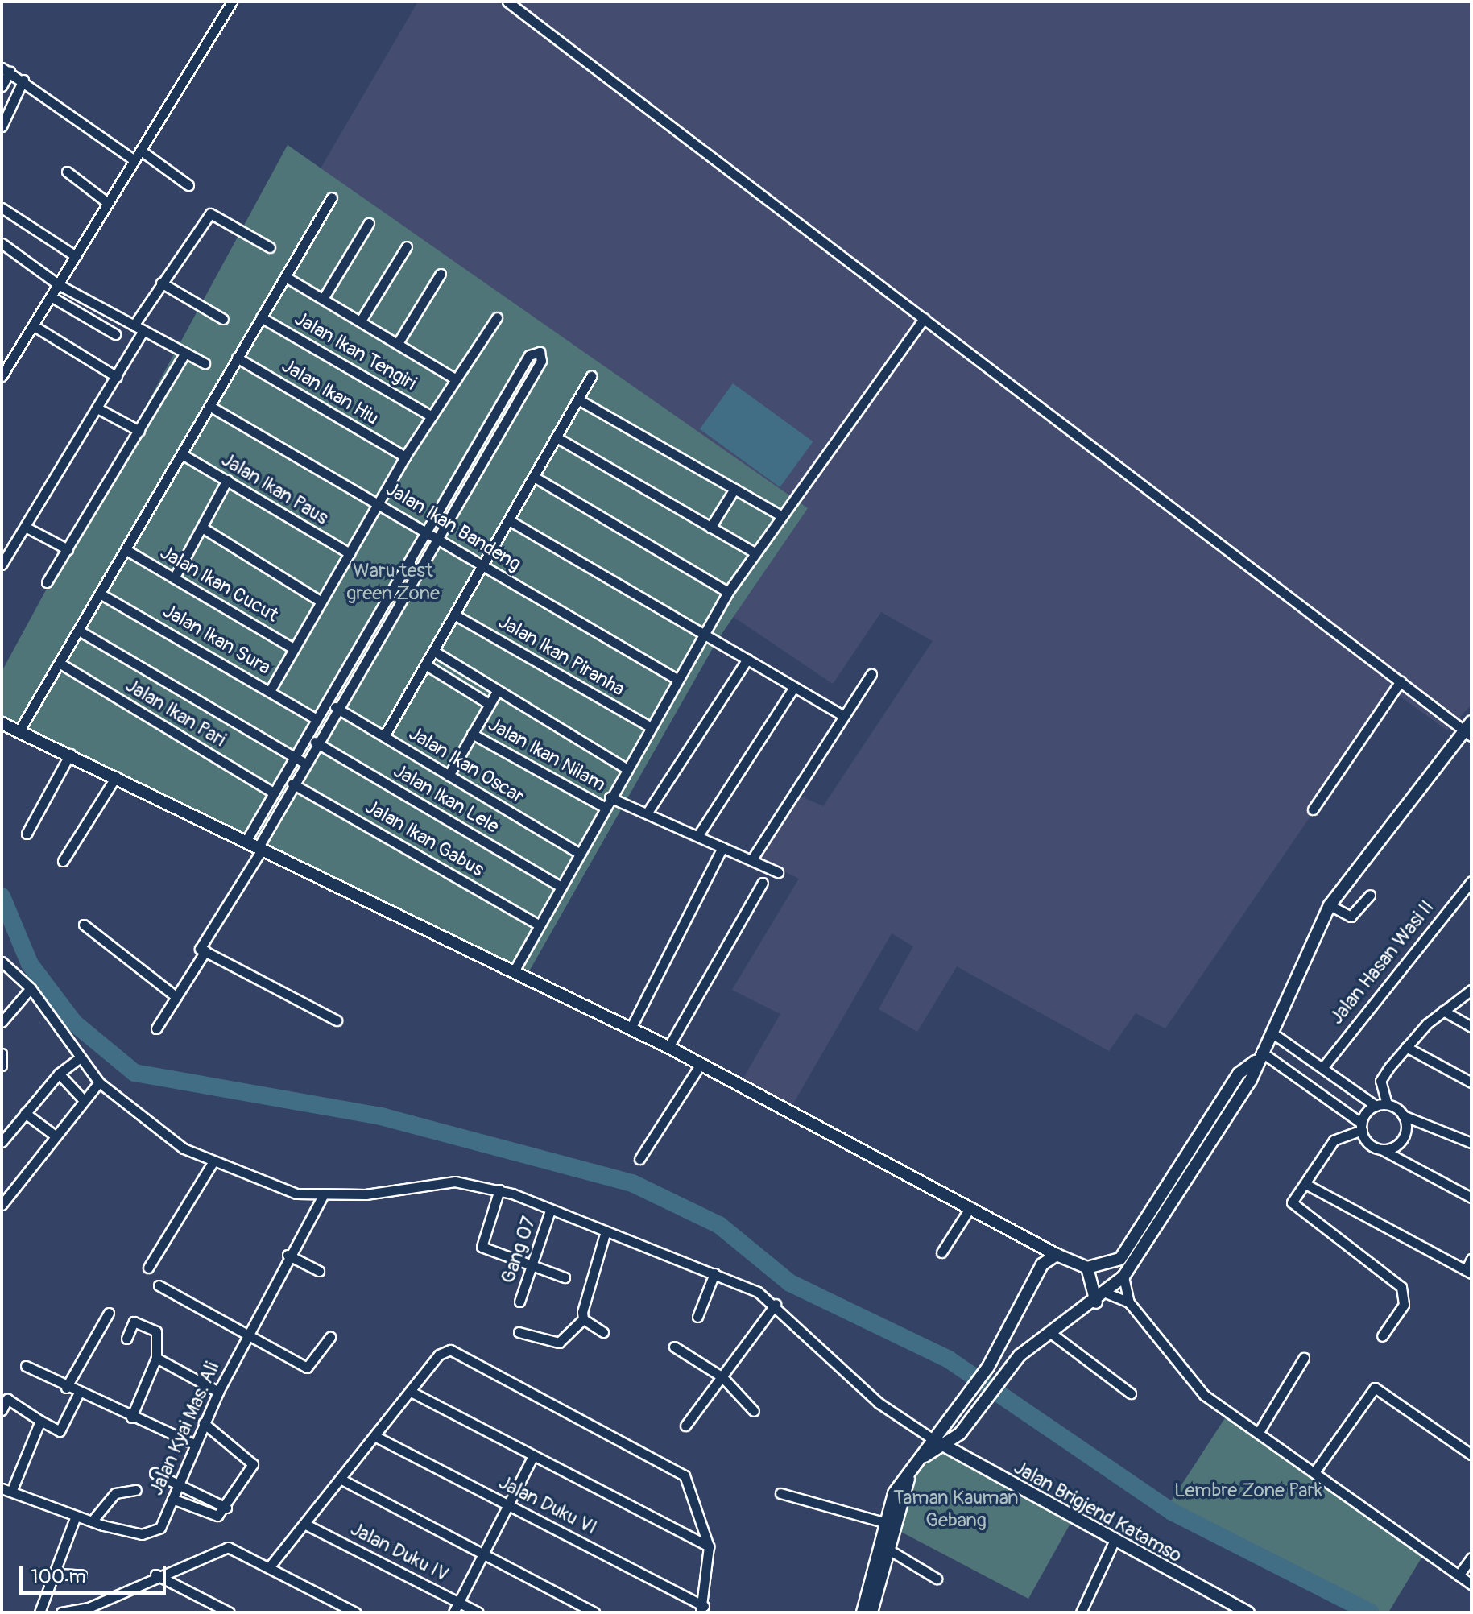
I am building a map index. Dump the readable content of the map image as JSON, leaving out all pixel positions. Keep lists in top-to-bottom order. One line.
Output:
{"streets":{"main road":["Jalan Brigjend Katamso"],"street":["Jalan Ikan Tengiri","Jalan Ikan Hiu","Jalan Ikan Paus","Jalan Ikan Bandeng","Jalan Ikan Cucut","Jalan Ikan Sura","Jalan Ikan Piranha","Jalan Ikan Pari","Jalan Ikan Nilam","Jalan Ikan Oscar","Jalan Ikan Lele","Jalan Ikan Gabus","Jalan Hasan Wasi II","Gang 07","Jalan Kyai Mas. Ali","Jalan Duku VI","Jalan Duku IV"]},"parks":["Waru test green Zone","Lembre Zone Park","Taman Kauman Gebang"],"scale_bar":"100 m"}
